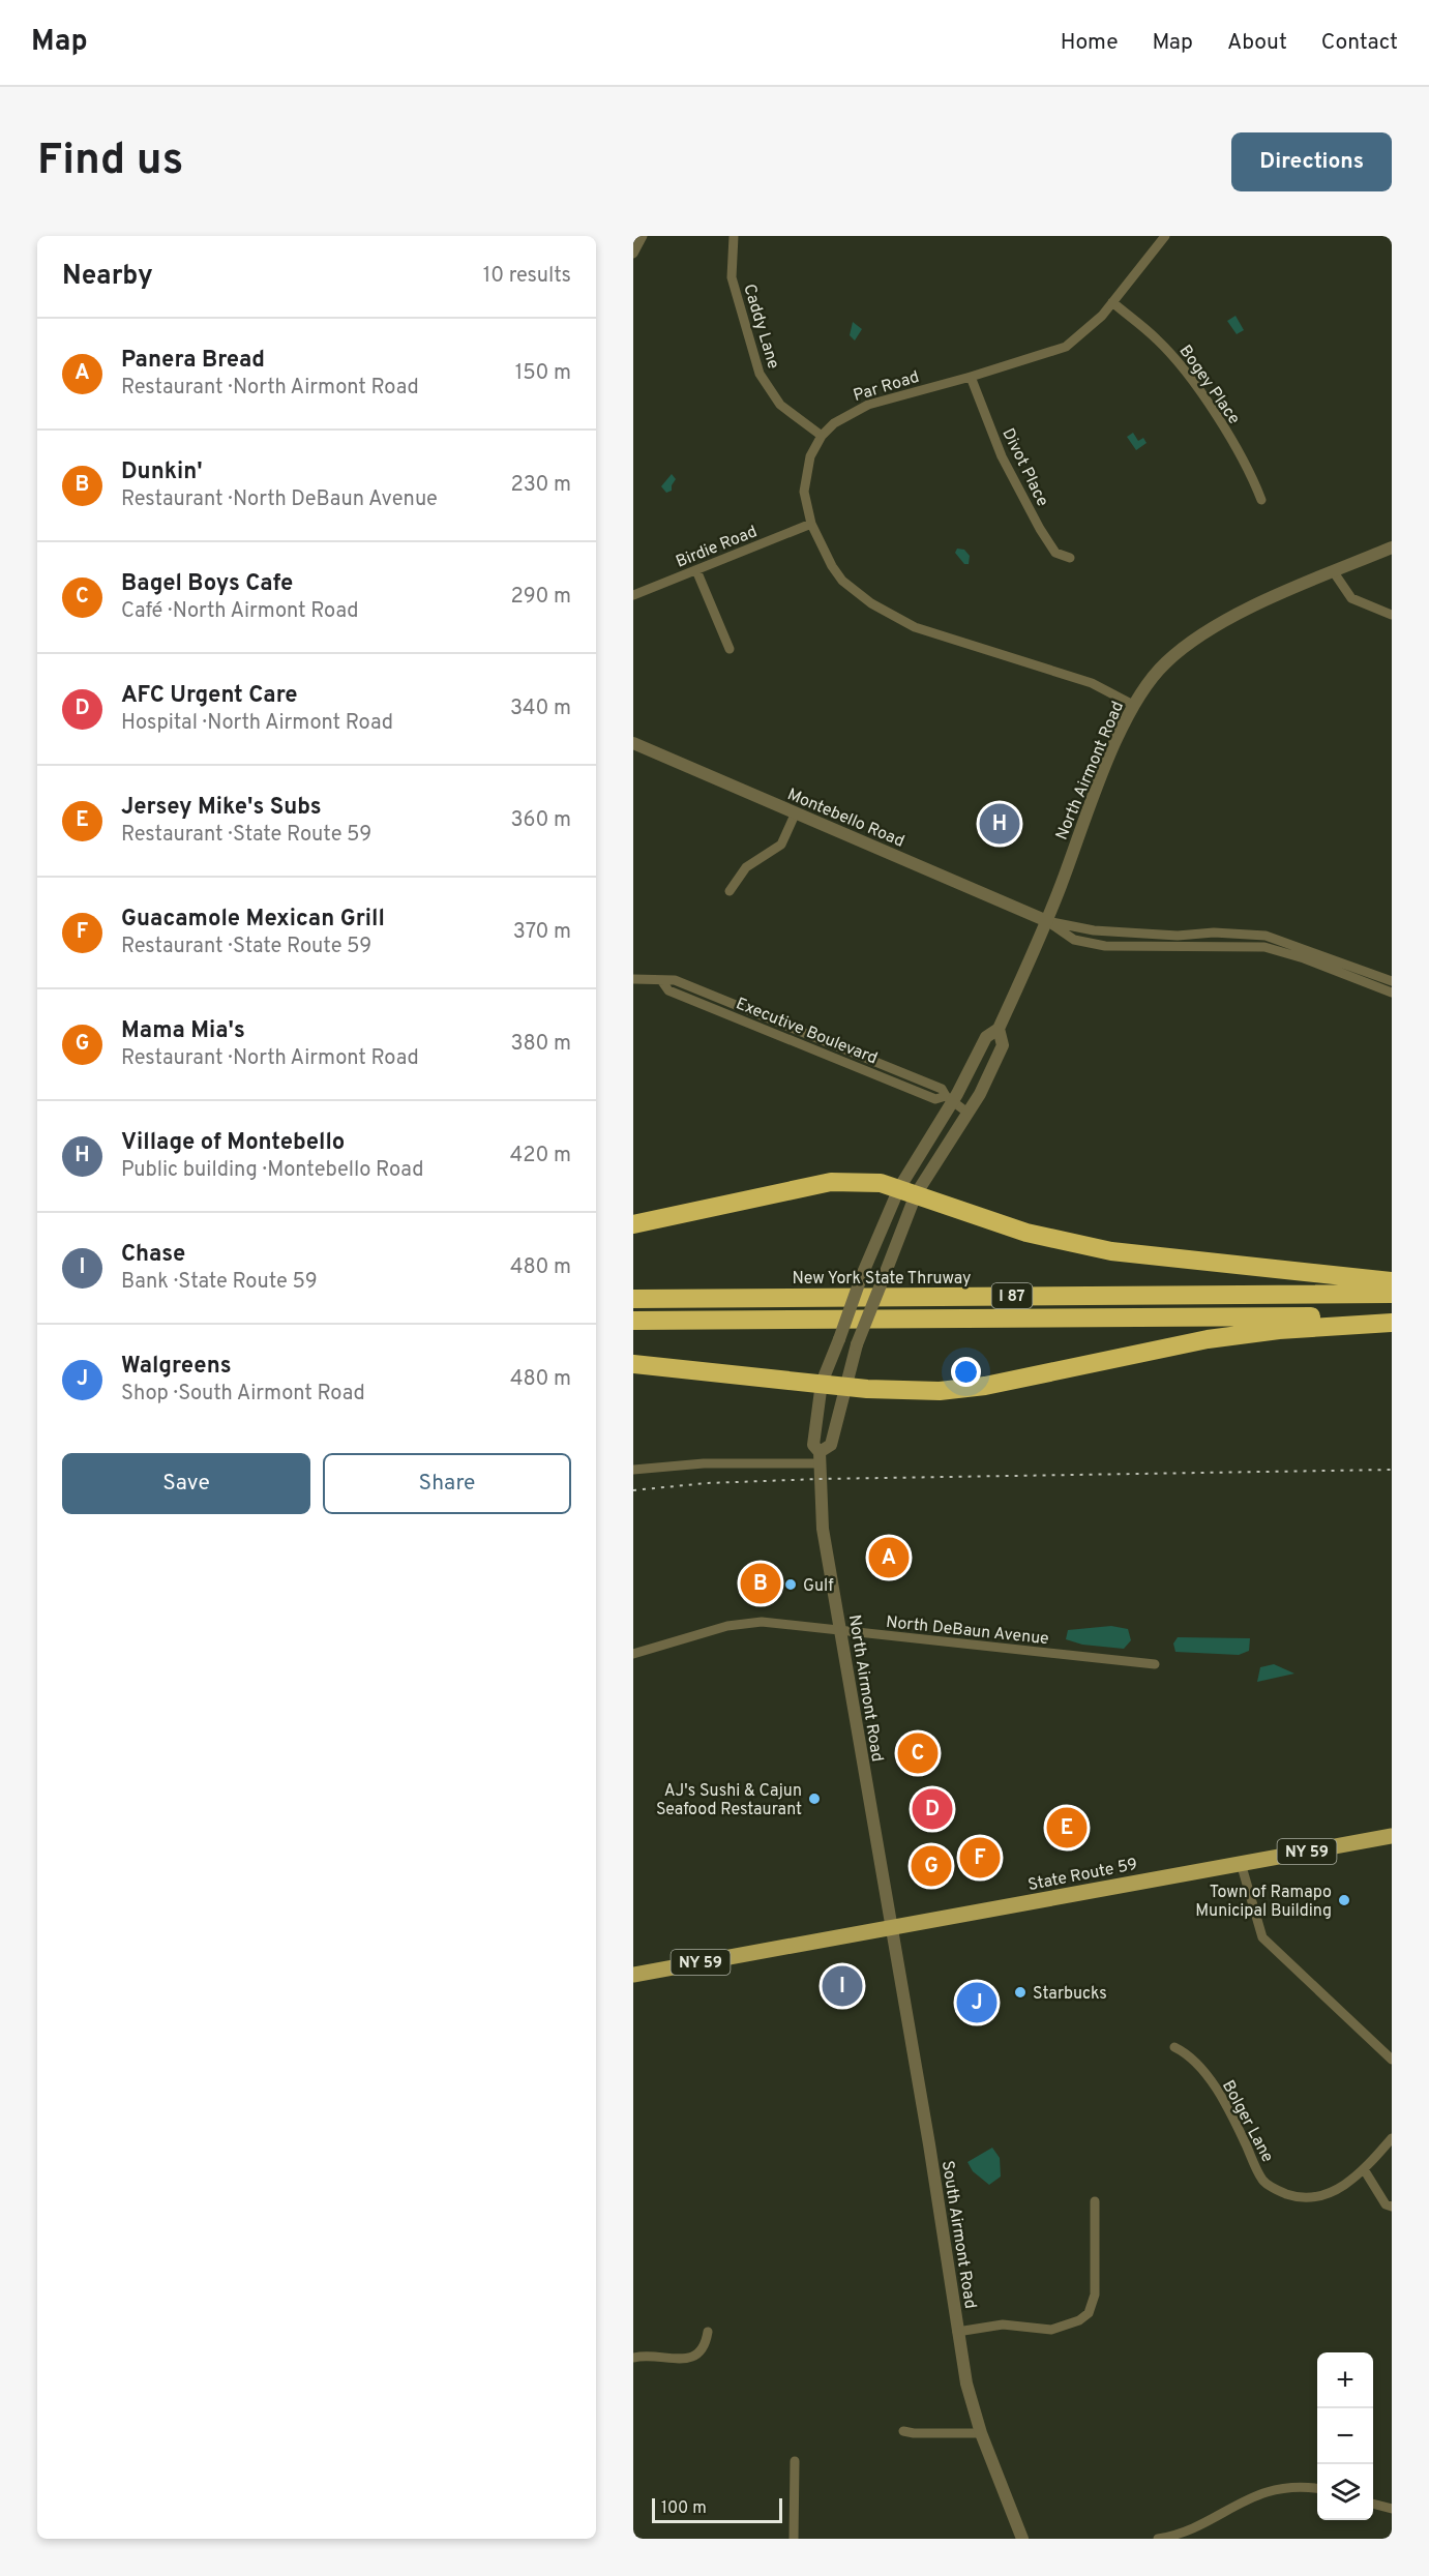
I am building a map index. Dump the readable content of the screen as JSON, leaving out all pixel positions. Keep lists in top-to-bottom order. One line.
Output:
{"streets":{"highway":["New York State Thruway","I 87"],"main road":["NY 59","State Route 59"],"street":["Caddy Lane","Bogey Place","Par Road","Divot Place","Birdie Road","North Airmont Road","Montebello Road","Executive Boulevard","North DeBaun Avenue","Bolger Lane","South Airmont Road"]},"crossings":[["Caddy Lane","Par Road"],["Bogey Place","Par Road"],["Par Road","Divot Place"],["Par Road","Birdie Road"],["Par Road","North Airmont Road"],["North Airmont Road","Montebello Road"],["North Airmont Road","Executive Boulevard"],["North Airmont Road","North DeBaun Avenue"],["North Airmont Road","State Route 59"],["North Airmont Road","South Airmont Road"],["State Route 59","South Airmont Road"]],"places":["Gulf","AJ's Sushi & Cajun Seafood Restaurant","Town of Ramapo Municipal Building","Starbucks"],"scale_bar":"100 m","page":{"header":"Map","nav":["Home","Map","About","Contact"],"buttons":["Directions",["Save","Share"]],"title":"Find us","heading":["Nearby","10 results"],"list":[{"mark":"A","name":"Panera Bread","note":"Restaurant · North Airmont Road","value":"150 m"},{"mark":"B","name":"Dunkin'","note":"Restaurant · North DeBaun Avenue","value":"230 m"},{"mark":"C","name":"Bagel Boys Cafe","note":"Café · North Airmont Road","value":"290 m"},{"mark":"D","name":"AFC Urgent Care","note":"Hospital · North Airmont Road","value":"340 m"},{"mark":"E","name":"Jersey Mike's Subs","note":"Restaurant · State Route 59","value":"360 m"},{"mark":"F","name":"Guacamole Mexican Grill","note":"Restaurant · State Route 59","value":"370 m"},{"mark":"G","name":"Mama Mia's","note":"Restaurant · North Airmont Road","value":"380 m"},{"mark":"H","name":"Village of Montebello","note":"Public building · Montebello Road","value":"420 m"},{"mark":"I","name":"Chase","note":"Bank · State Route 59","value":"480 m"},{"mark":"J","name":"Walgreens","note":"Shop · South Airmont Road","value":"480 m"}],"pins":["H","A","B","C","D","E","F","G","I","J"],"map_buttons":["+","−"],"scale":"100 m"}}
